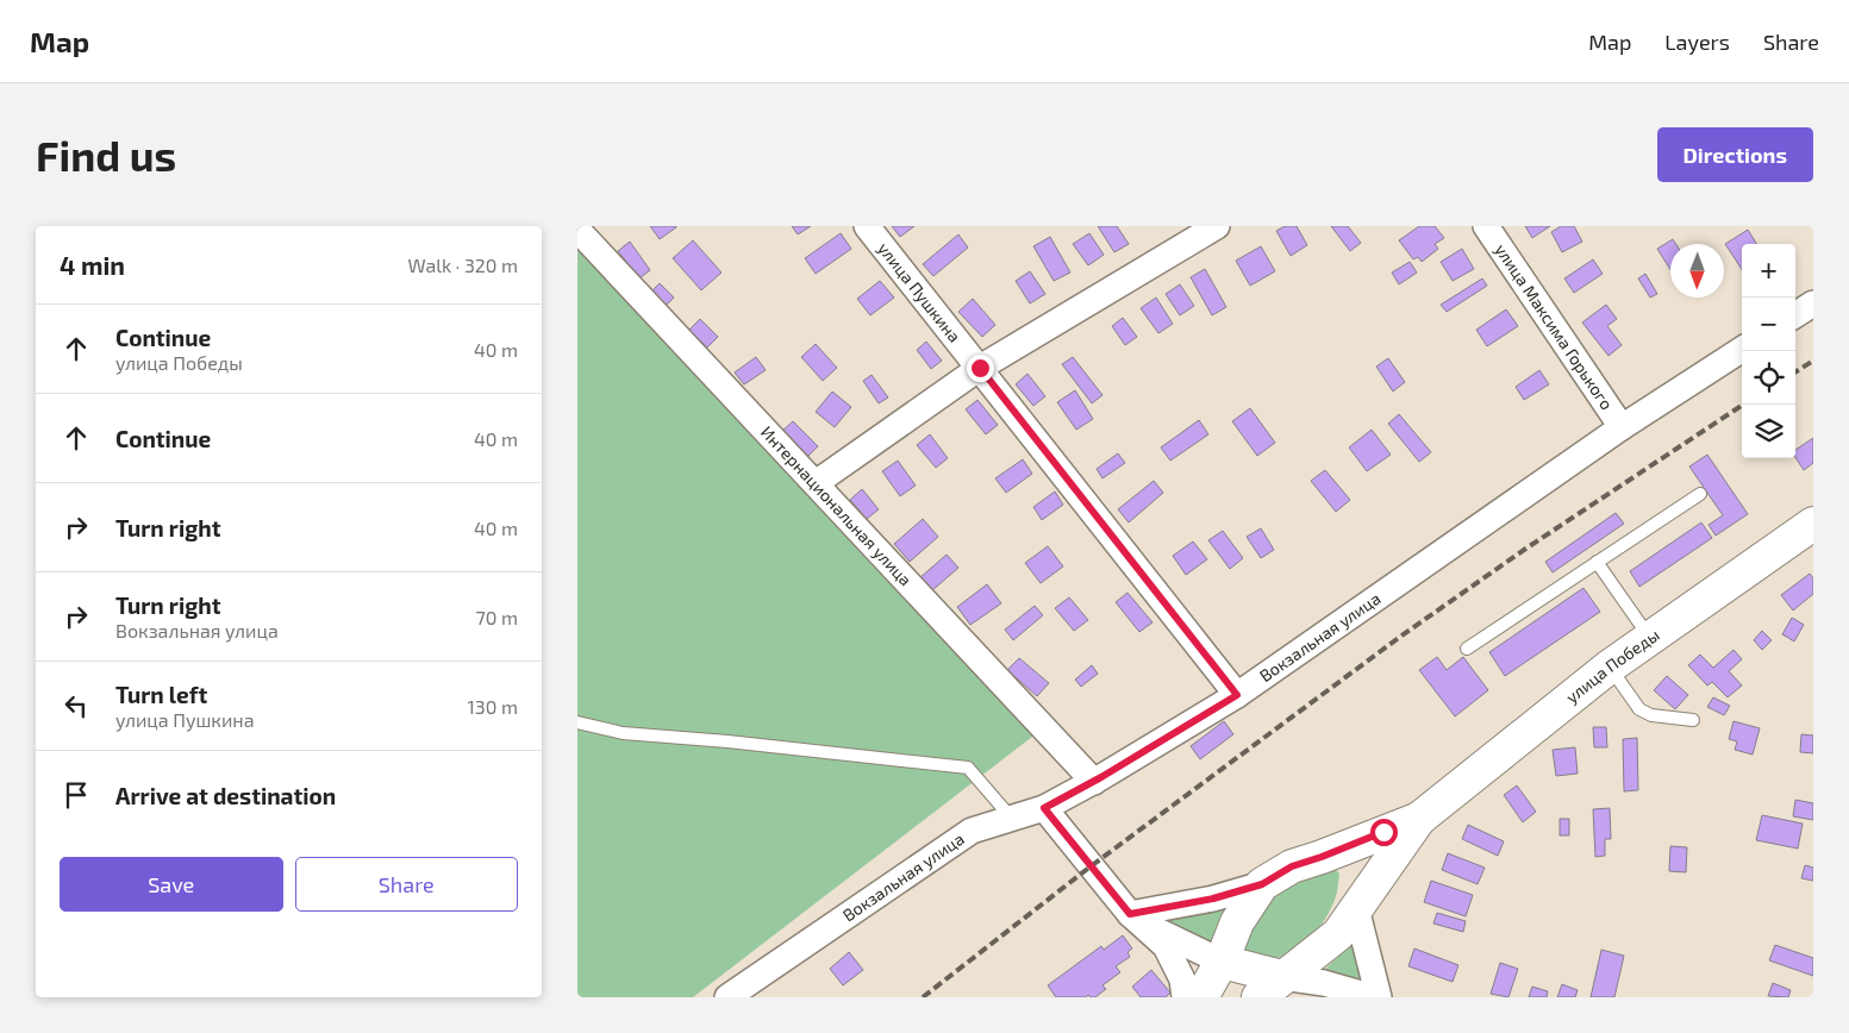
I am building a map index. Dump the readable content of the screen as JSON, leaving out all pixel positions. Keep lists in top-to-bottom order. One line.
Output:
{"streets":{"street":["улица Пушкина","улица Максима Горького","Интернациональная улица","Вокзальная улица","улица Победы"]},"crossings":[["улица Пушкина","Вокзальная улица"],["улица Максима Горького","Вокзальная улица"],["Интернациональная улица","Вокзальная улица"]],"north":"bottom","page":{"header":"Map","nav":["Map","Layers","Share"],"buttons":["Directions",["Save","Share"]],"title":"Find us","heading":["4 min","Walk · 320 m"],"map_buttons":["+","−"],"list":[["Continue","улица Победы","40 m"],["Continue","40 m"],["Turn right","40 m"],["Turn right","Вокзальная улица","70 m"],["Turn left","улица Пушкина","130 m"],"Arrive at destination"]}}
